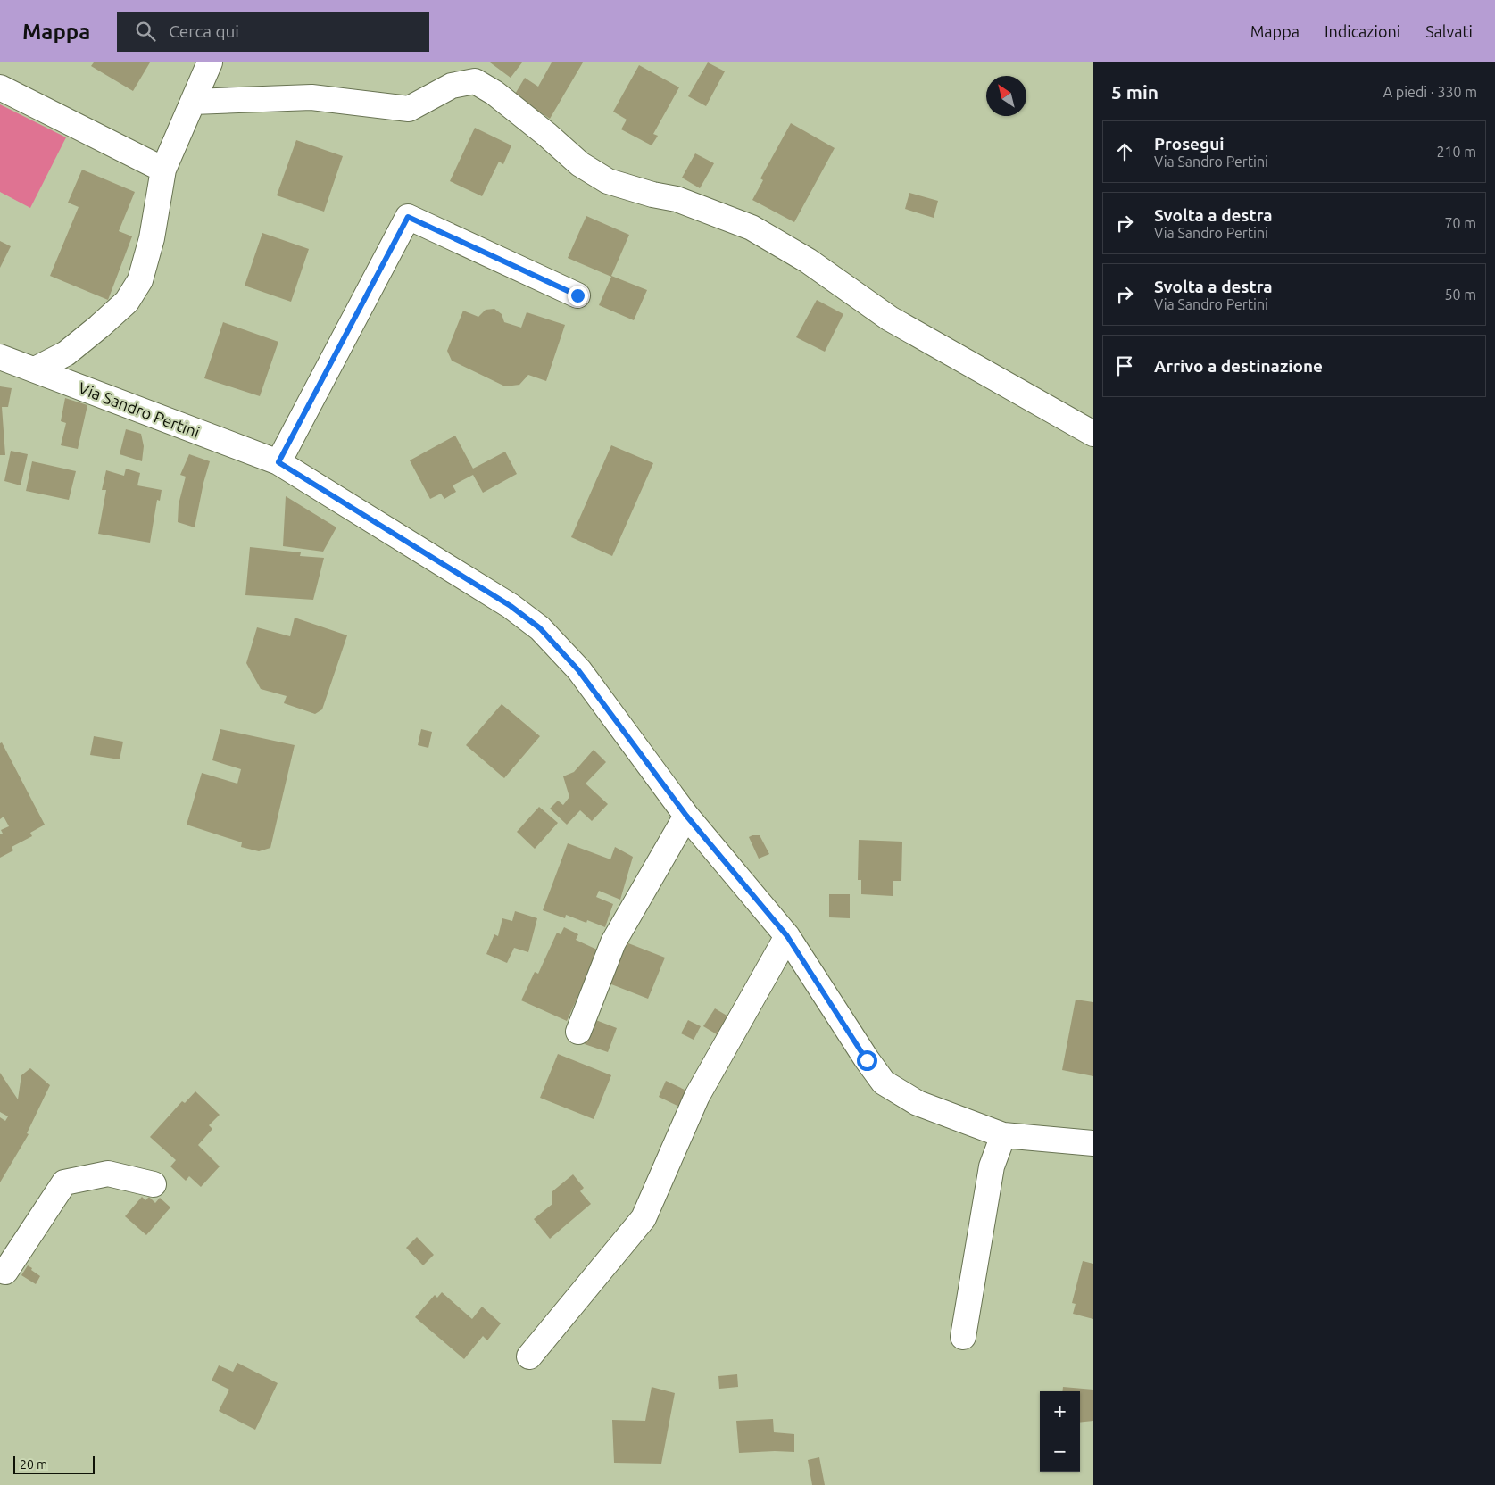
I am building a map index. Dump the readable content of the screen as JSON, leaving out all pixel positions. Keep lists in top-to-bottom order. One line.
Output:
{"streets":{"street":["Via Sandro Pertini"]},"scale_bar":"20 m","north":"top left","page":{"header":"Mappa","search":"Cerca qui","nav":["Mappa","Indicazioni","Salvati"],"heading":["5 min","A piedi · 330 m"],"list":[["Prosegui","Via Sandro Pertini","210 m"],["Svolta a destra","Via Sandro Pertini","70 m"],["Svolta a destra","Via Sandro Pertini","50 m"],"Arrivo a destinazione"],"map_buttons":["+","−"],"scale":"20 m"}}
